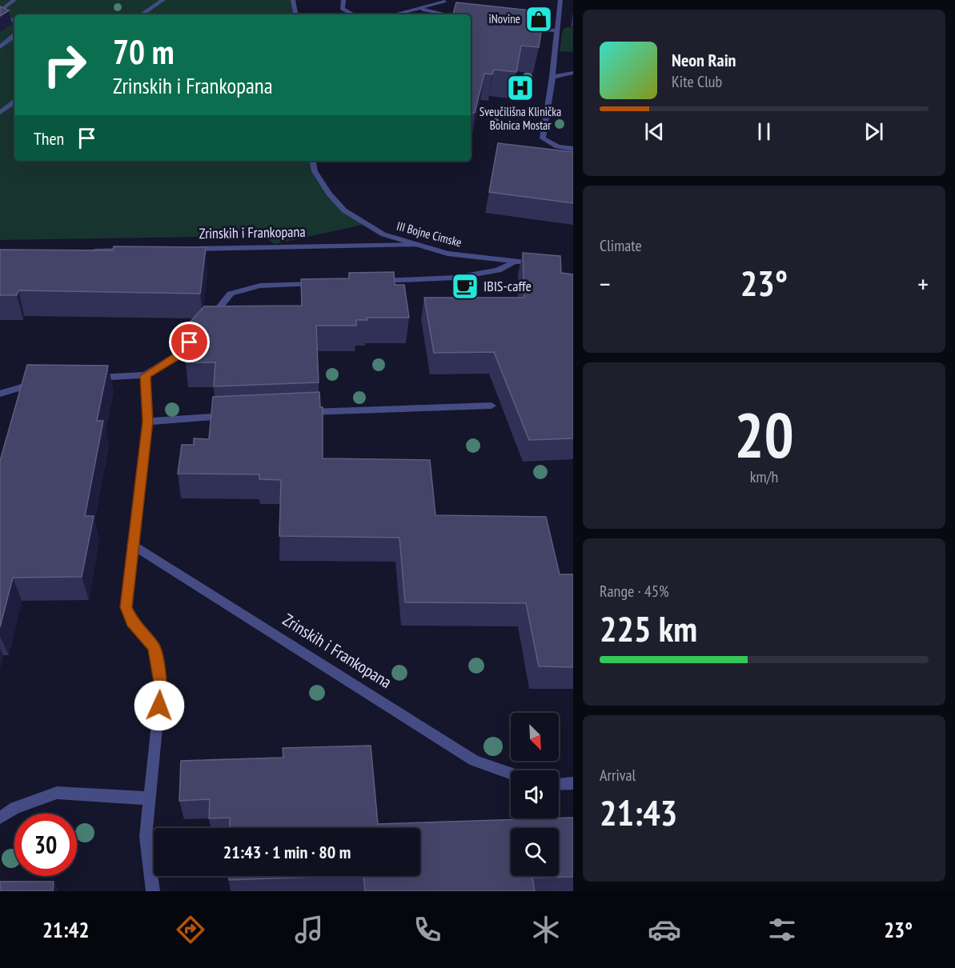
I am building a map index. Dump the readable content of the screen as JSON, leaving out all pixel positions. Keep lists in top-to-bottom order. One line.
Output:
{"streets":{"street":["Zrinskih i Frankopana","III Bojne Cimske"]},"crossings":[["Zrinskih i Frankopana","III Bojne Cimske"]],"places":{"shop":["iNovine"],"hospital":["Sveučilišna Klinička Bolnica Mostar"],"cafe":["IBIS-caffe"]},"north":"bottom right","page":{"turn":["70 m","Zrinskih i Frankopana"],"song":["Neon Rain","Kite Club"],"then":"Then","tile":["Climate",["20","km/h"],["Range · 45%","225 km"],["Arrival","21:43"]],"heat":["−","23°","+"],"limit":"30","trip":"21:43 · 1 min · 80 m","tabs":["21:42","23°"]}}
